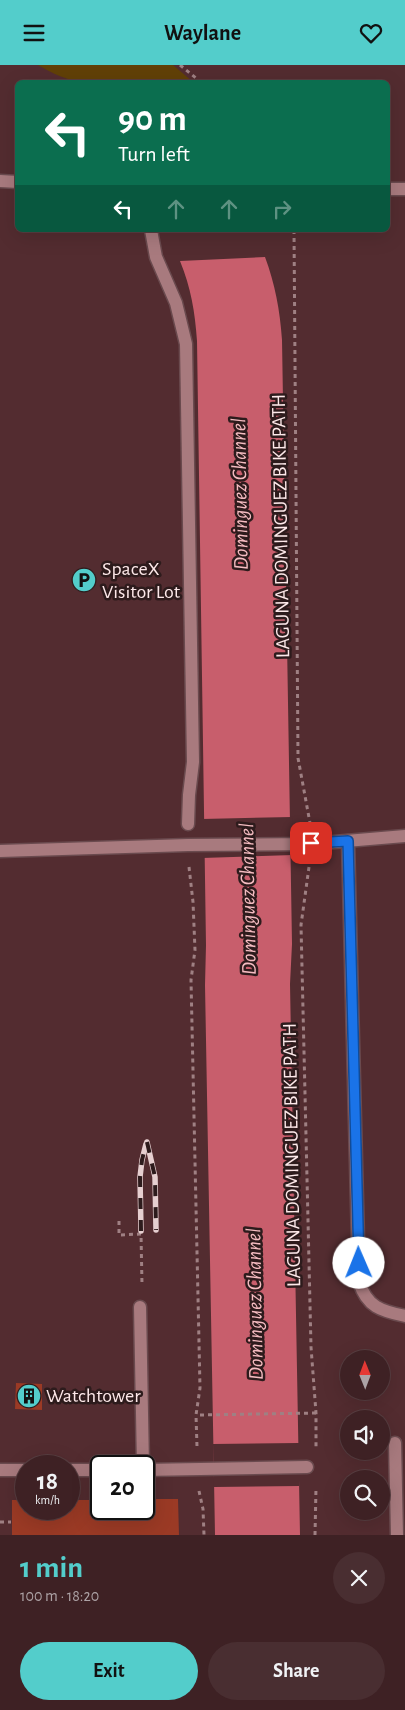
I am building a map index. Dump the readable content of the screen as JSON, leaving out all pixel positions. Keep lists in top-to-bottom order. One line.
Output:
{"streets":{"path":["LAGUNA DOMINGUEZ BIKE PATH"]},"water":["Dominguez Channel"],"places":{"parking":["SpaceX Visitor Lot"],"building":["Watchtower"]},"north":"top","page":{"header":"Waylane","turn":["90 m","Turn left"],"speed":"18 km/h","limit":"20","heading":["1 min","100 m · 18:20"],"buttons":["Exit","Share"]}}
